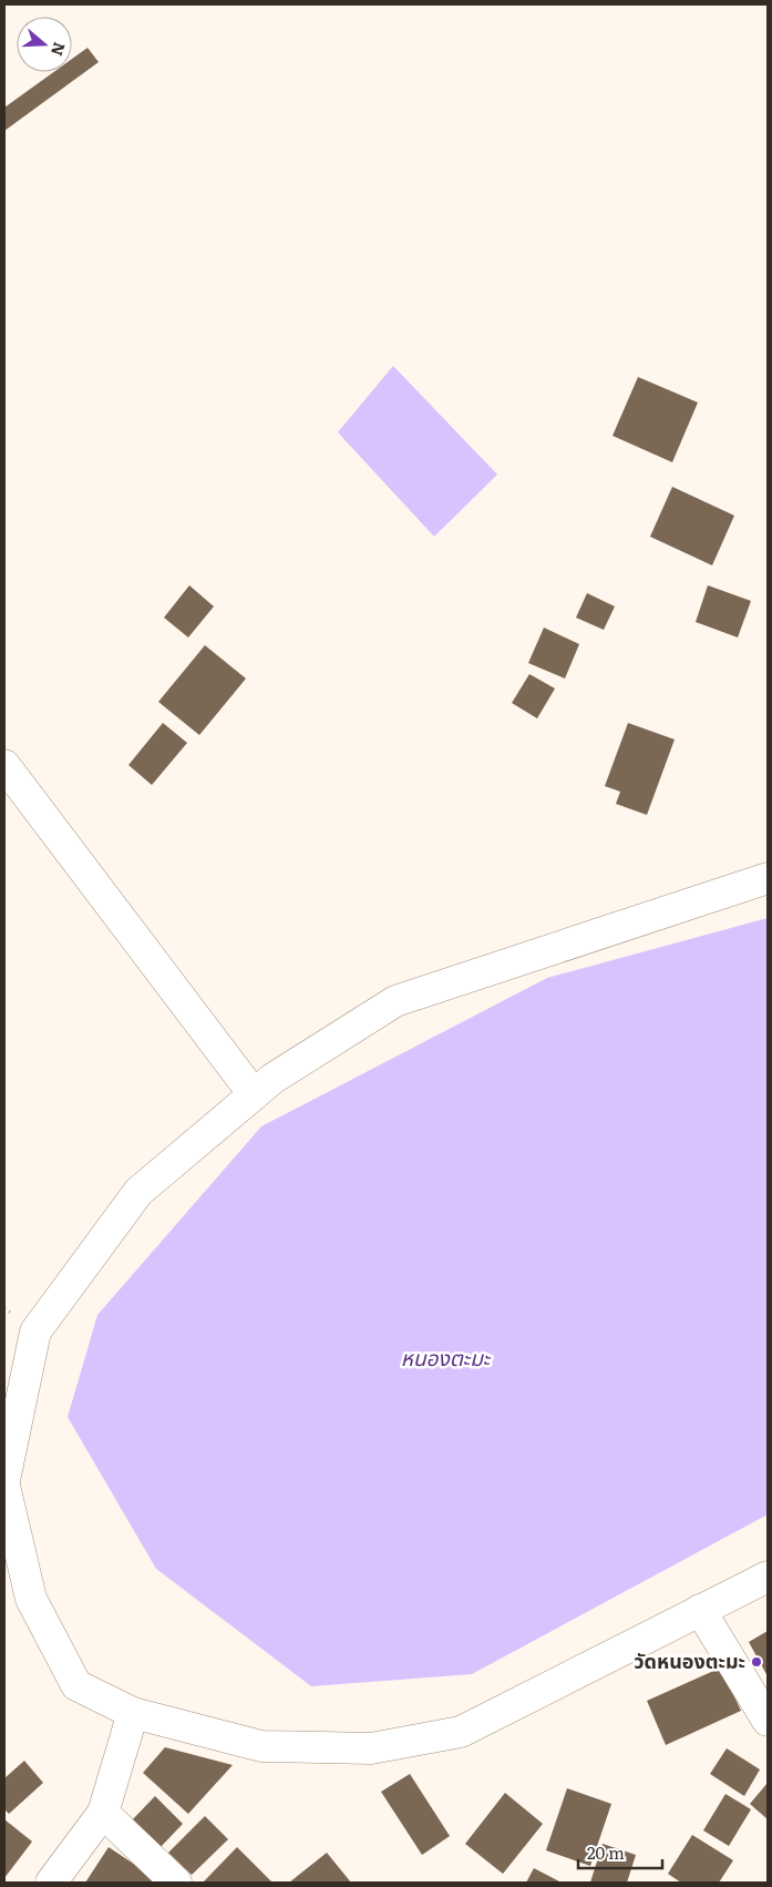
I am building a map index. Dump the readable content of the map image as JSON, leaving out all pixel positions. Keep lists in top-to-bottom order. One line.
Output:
{"water":["หนองตะมะ"],"places":["วัดหนองตะมะ"],"scale_bar":"20 m","north":"right"}
